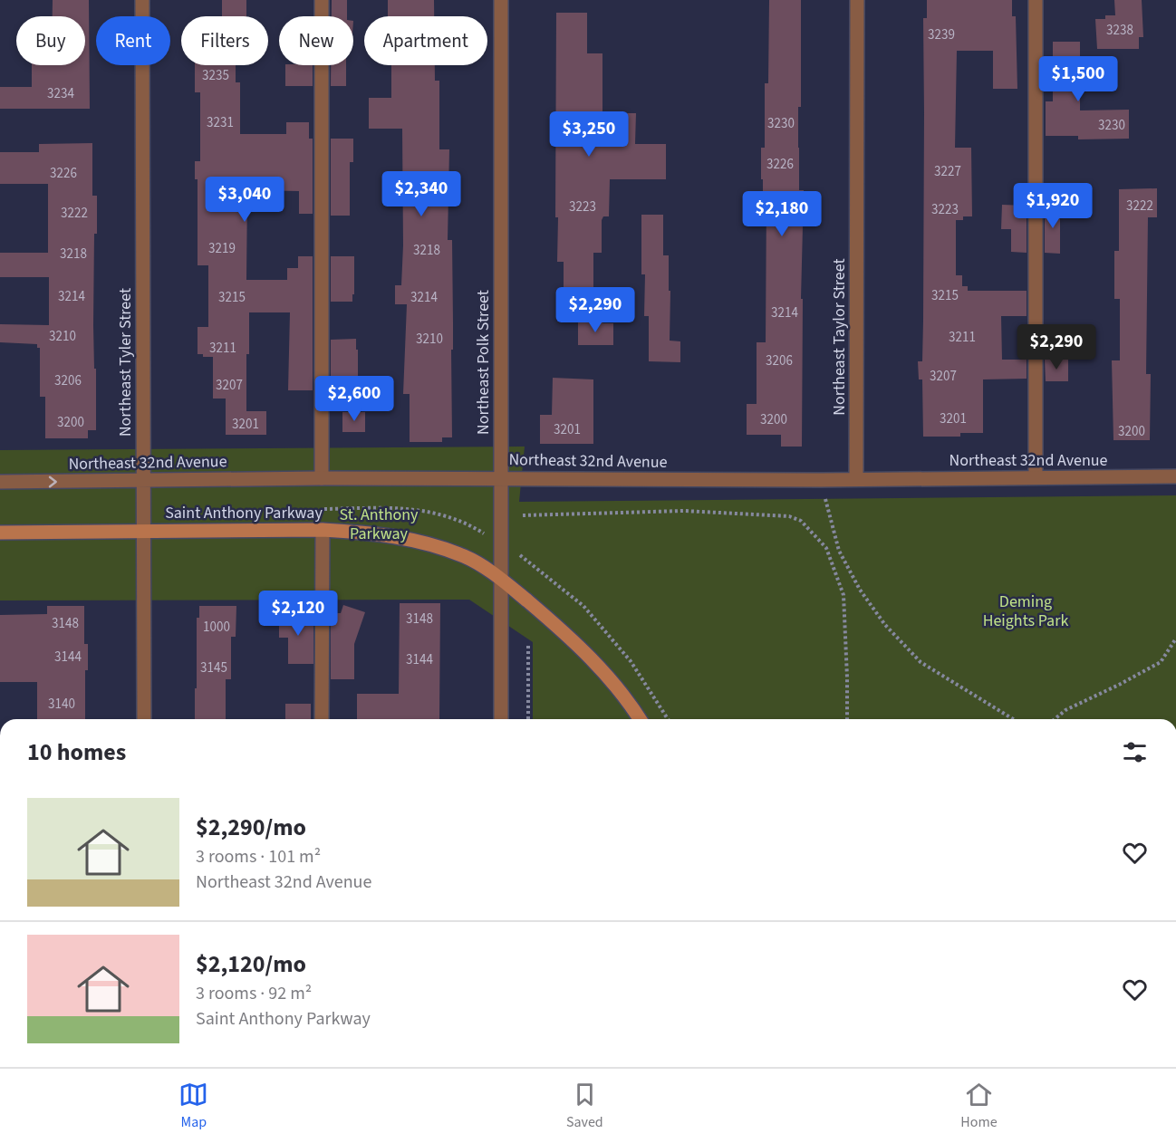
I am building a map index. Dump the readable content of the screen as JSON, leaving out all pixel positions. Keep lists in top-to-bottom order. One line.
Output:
{"streets":{"street":["Northeast Taylor Street","Northeast Tyler Street","Northeast Polk Street","Northeast 32nd Avenue","Saint Anthony Parkway"]},"crossings":[["Northeast Taylor Street","Northeast 32nd Avenue"],["Northeast Tyler Street","Northeast 32nd Avenue"],["Northeast Tyler Street","Saint Anthony Parkway"],["Northeast Polk Street","Northeast 32nd Avenue"],["Northeast Polk Street","Saint Anthony Parkway"]],"parks":["St. Anthony Parkway","Deming Heights Park"],"house_numbers":["3238","3239","3235","3234","3231","3230","3230","3226","3227","3226","3222","3223","3223","3222","3219","3218","3218","3215","3214","3215","3214","3214","3210","3211","3210","3211","3206","3207","3206","3207","3201","3200","3200","3201","3201","3200","3148","3148","1000","3144","3144","3145","3140"],"page":{"chip":["Buy","Rent","Filters","New","Apartment"],"price":["$1,500","$3,250","$2,340","$3,040","$1,920","$2,180","$2,290","$2,290","$2,600","$2,120"],"heading":"10 homes","list":[{"name":"$2,290/mo","note":"3 rooms · 101 m² · Northeast 32nd Avenue"},{"name":"$2,120/mo","note":"3 rooms · 92 m² · Saint Anthony Parkway"}],"tabs":["Map","Saved","Home"]}}
